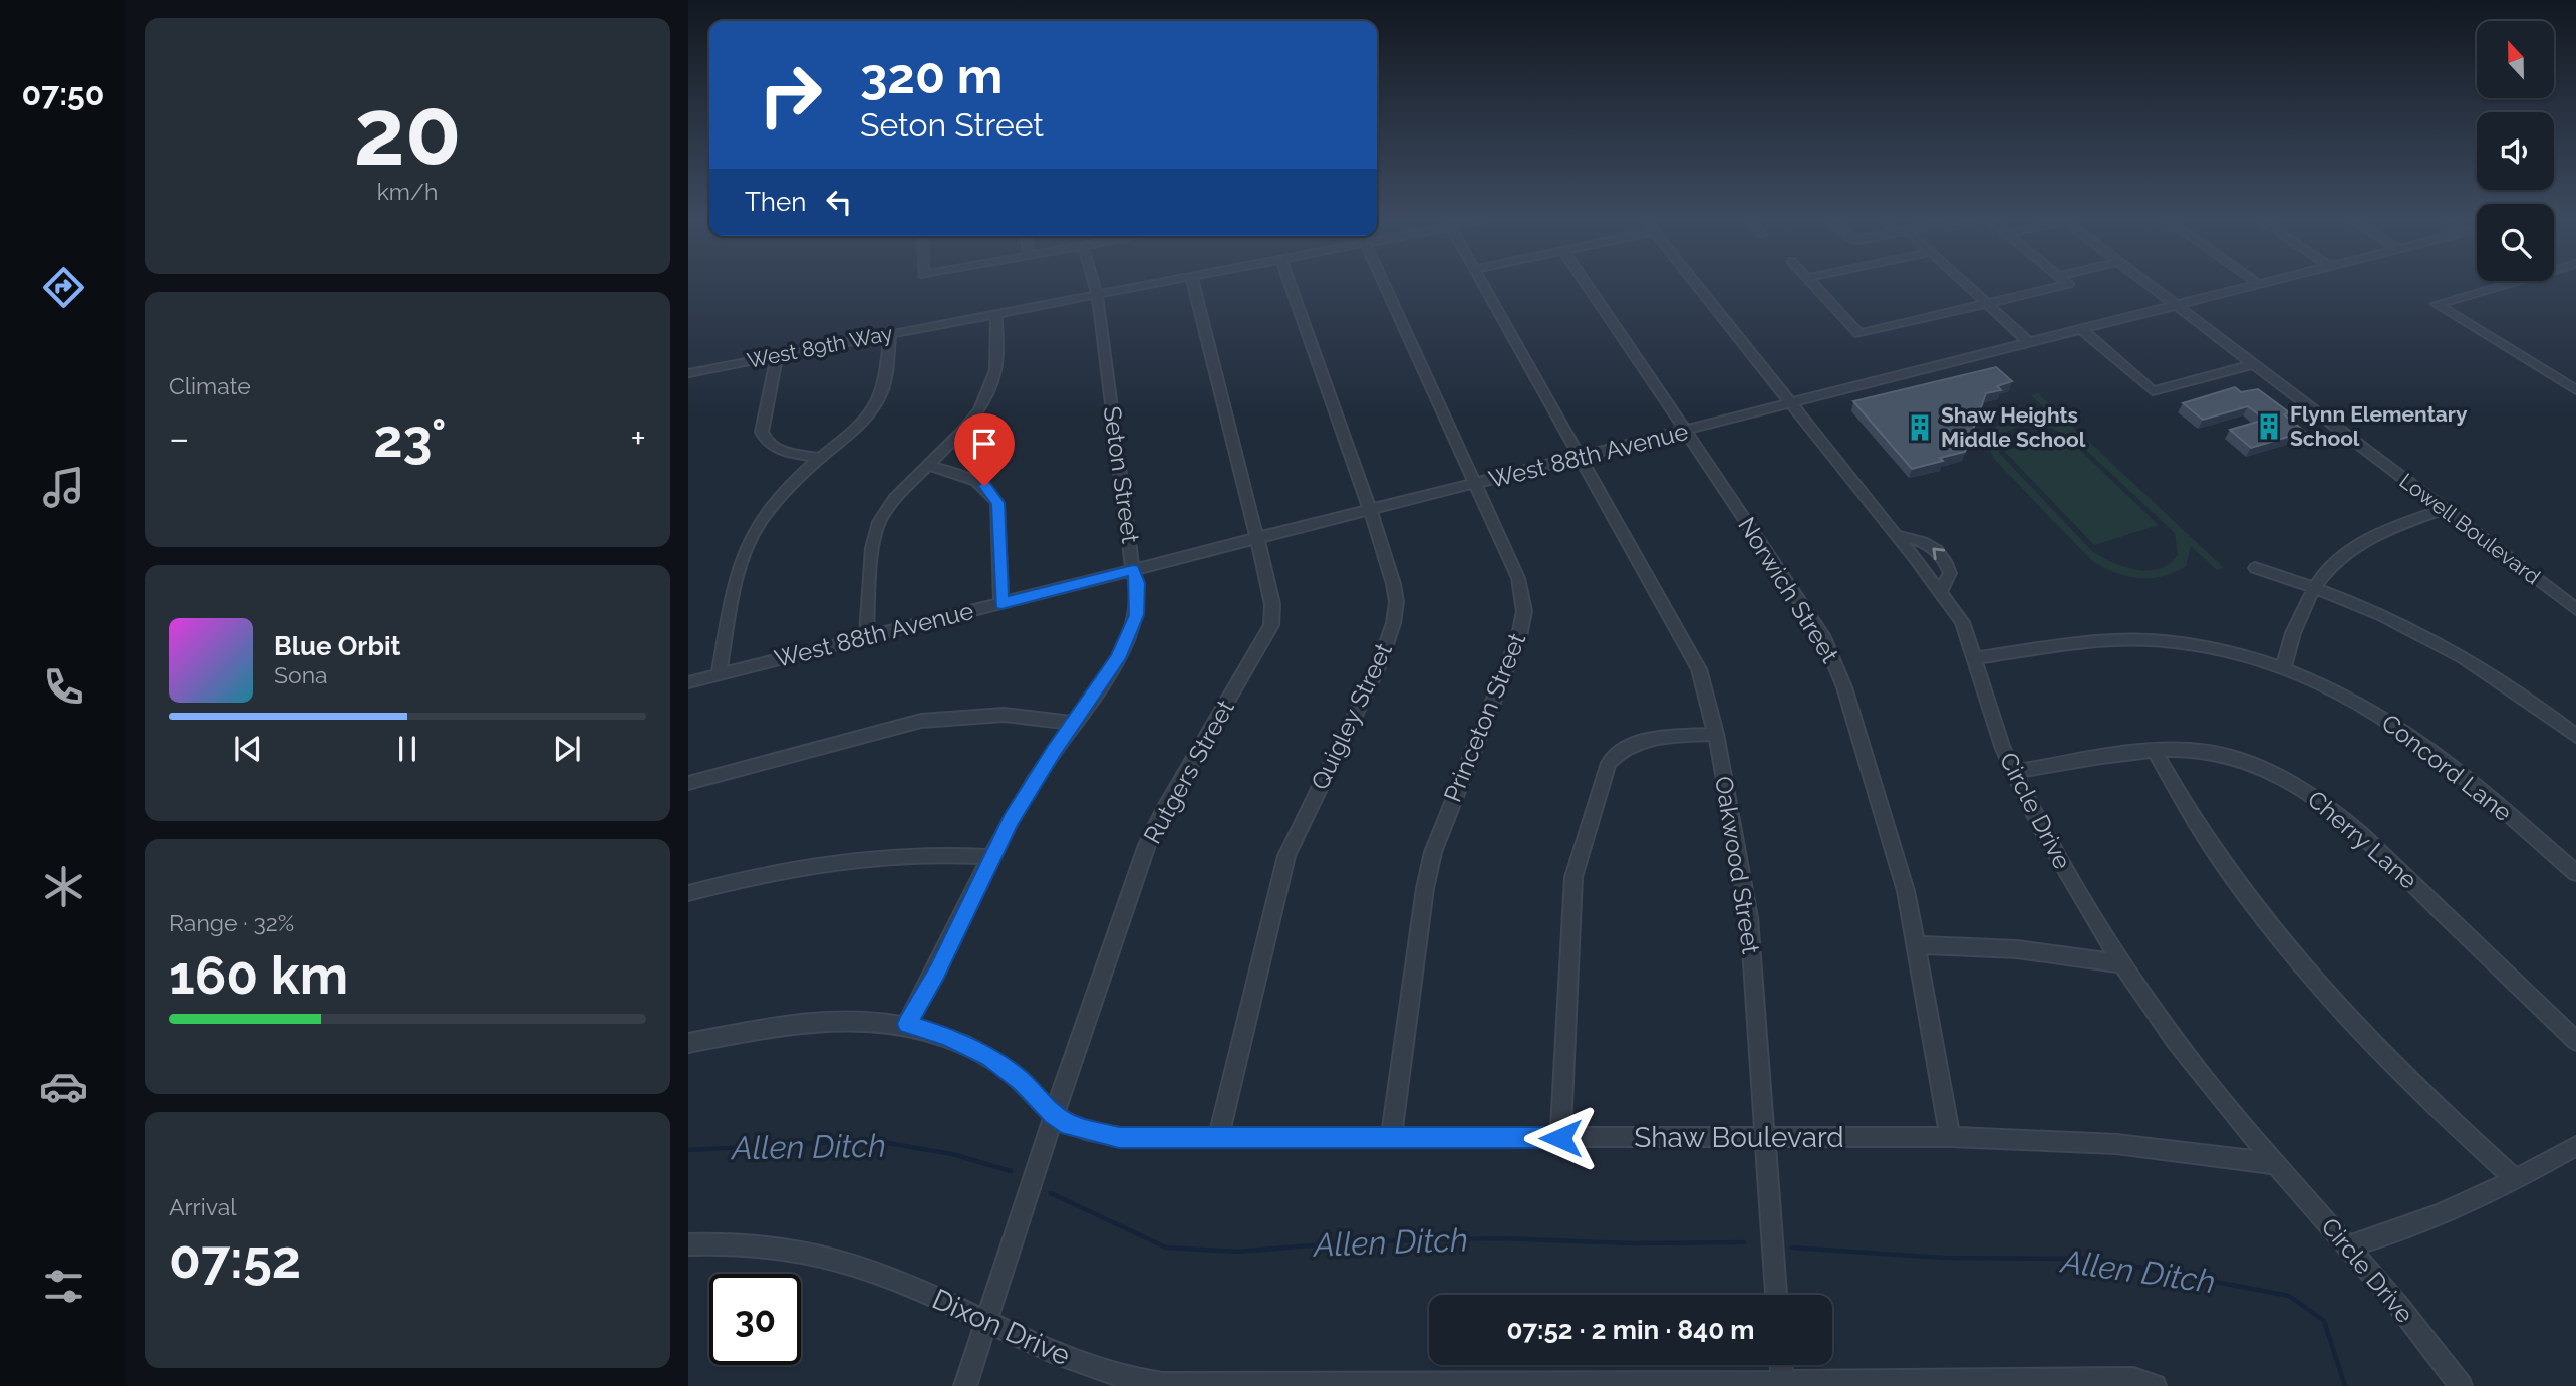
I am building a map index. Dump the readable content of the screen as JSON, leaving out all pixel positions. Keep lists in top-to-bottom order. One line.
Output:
{"streets":{"street":["West 89th Way","West 88th Avenue","Seton Street","Lowell Boulevard","Norwich Street","Quigley Street","Princeton Street","Concord Lane","Rutgers Street","Circle Drive","Cherry Lane","Oakwood Street","Shaw Boulevard","Dixon Drive"]},"crossings":[["West 89th Way","Seton Street"],["West 88th Avenue","Seton Street"],["West 88th Avenue","Lowell Boulevard"],["West 88th Avenue","Norwich Street"],["West 88th Avenue","Quigley Street"],["West 88th Avenue","Princeton Street"],["West 88th Avenue","Rutgers Street"],["West 88th Avenue","Circle Drive"],["West 88th Avenue","Oakwood Street"],["Seton Street","Shaw Boulevard"],["Norwich Street","Shaw Boulevard"],["Quigley Street","Shaw Boulevard"],["Princeton Street","Shaw Boulevard"],["Concord Lane","Circle Drive"],["Rutgers Street","Shaw Boulevard"],["Rutgers Street","Dixon Drive"],["Circle Drive","Cherry Lane"],["Circle Drive","Shaw Boulevard"],["Oakwood Street","Shaw Boulevard"]],"water":["Allen Ditch"],"places":{"building":["Flynn Elementary School","Shaw Heights Middle School"]},"north":"top","page":{"tabs":"07:50","tile":[["20","km/h"],"Climate",["Range · 32%","160 km"],["Arrival","07:52"]],"turn":["320 m","Seton Street"],"then":"Then","heat":["−","23°","+"],"song":["Blue Orbit","Sona"],"limit":"30","trip":"07:52 · 2 min · 840 m"}}
